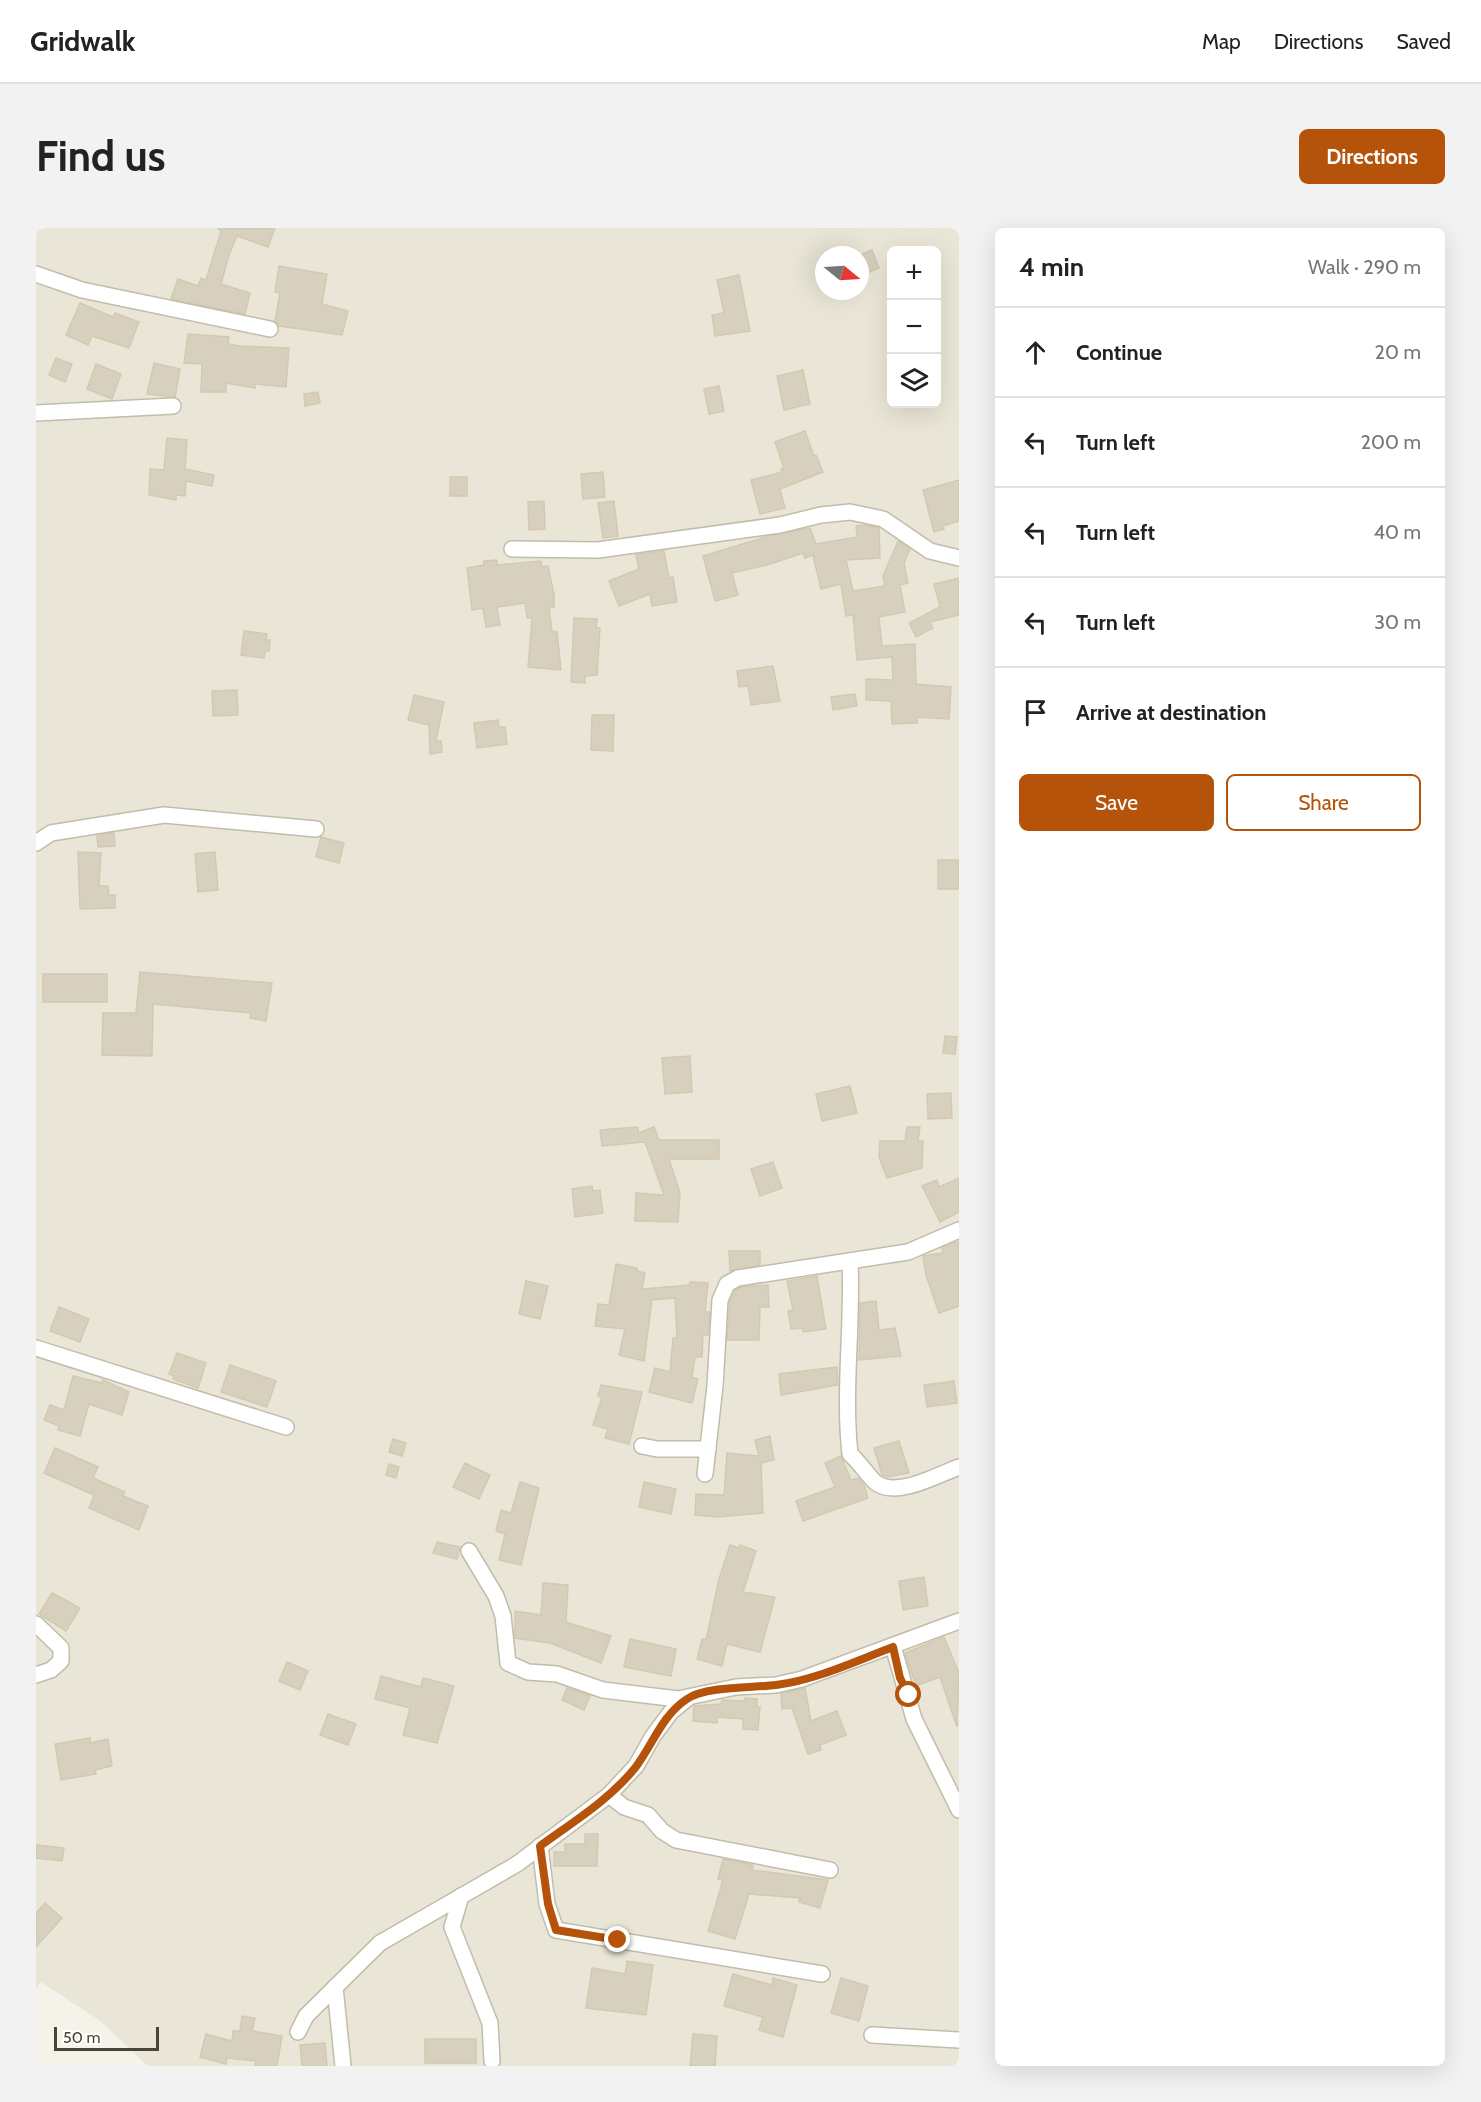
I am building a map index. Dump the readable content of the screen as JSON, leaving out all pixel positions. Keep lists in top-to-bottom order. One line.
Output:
{"scale_bar":"50 m","north":"right","page":{"header":"Gridwalk","nav":["Map","Directions","Saved"],"buttons":["Directions",["Save","Share"]],"title":"Find us","heading":["4 min","Walk · 290 m"],"map_buttons":["+","−"],"list":[["Continue","20 m"],["Turn left","200 m"],["Turn left","40 m"],["Turn left","30 m"],"Arrive at destination"],"scale":"50 m"}}
